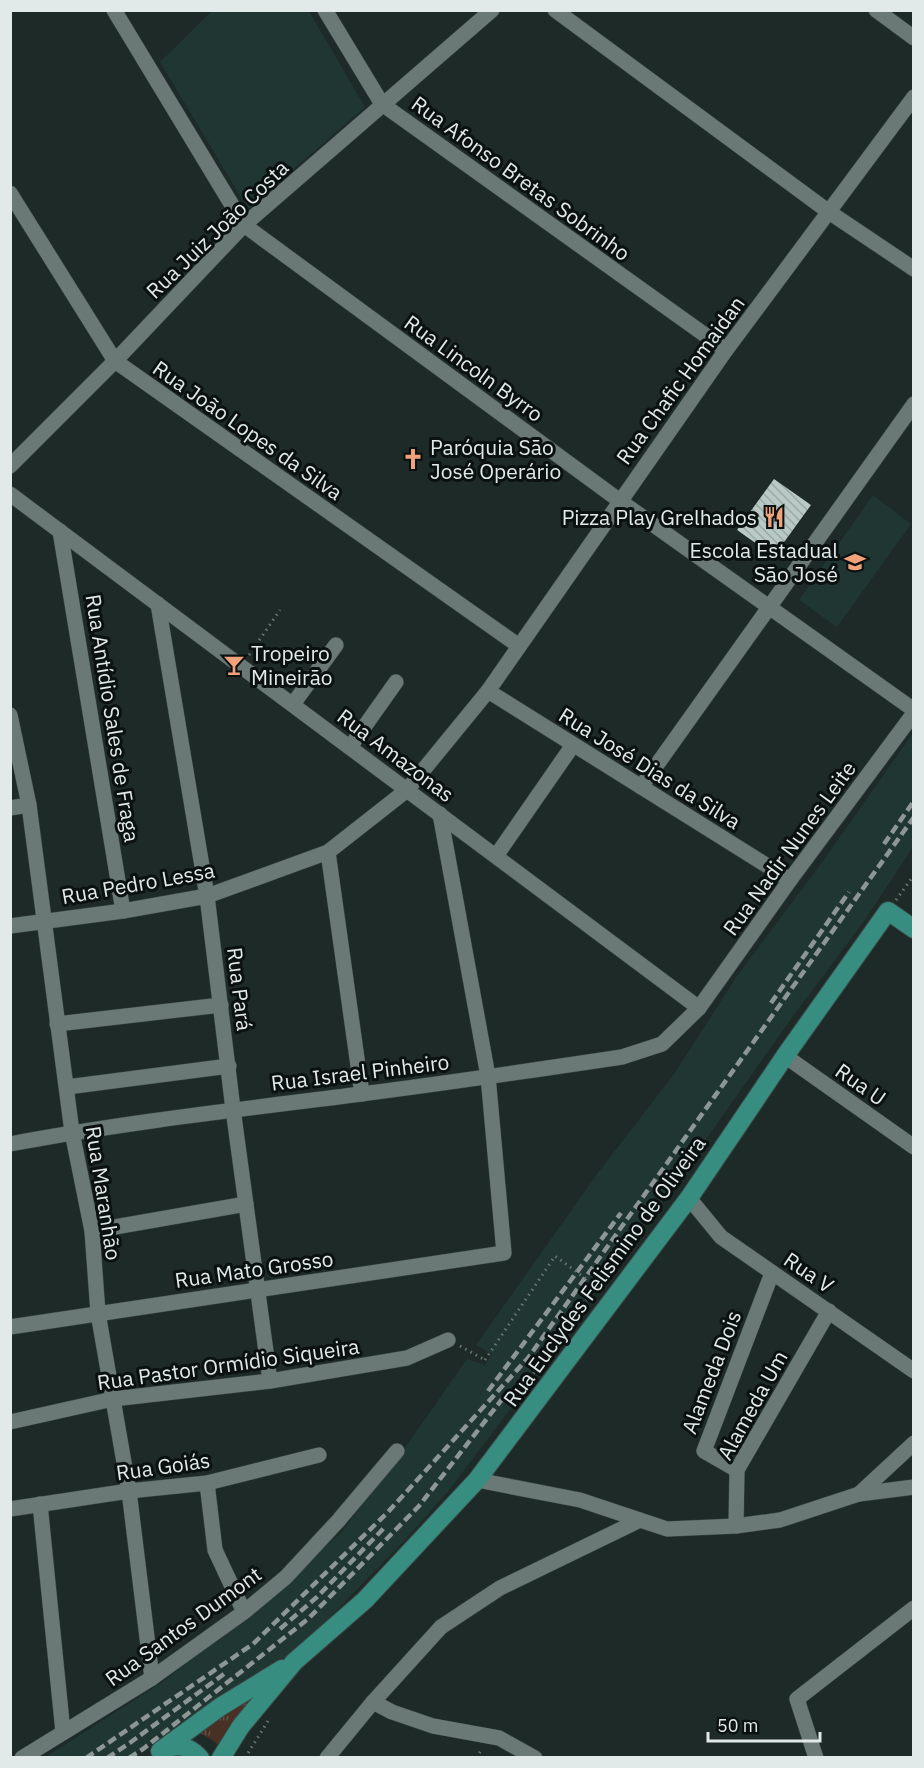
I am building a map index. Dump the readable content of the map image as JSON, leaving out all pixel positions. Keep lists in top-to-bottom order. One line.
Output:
{"streets":{"main road":["Rua Euclydes Felismino de Oliveira"],"street":["Rua Afonso Bretas Sobrinho","Rua Juiz João Costa","Rua Lincoln Byrro","Rua Chafic Homaidan","Rua João Lopes da Silva","Rua Antídio Sales de Fraga","Rua Amazonas","Rua José Dias da Silva","Rua Nadir Nunes Leite","Rua Pedro Lessa","Rua Pará","Rua Israel Pinheiro","Rua U","Rua Maranhão","Rua Mato Grosso","Rua V","Rua Pastor Ormídio Siqueira","Alameda Dois","Alameda Um","Rua Goiás","Rua Santos Dumont"]},"crossings":[["Rua Afonso Bretas Sobrinho","Rua Juiz João Costa"],["Rua Afonso Bretas Sobrinho","Rua Chafic Homaidan"],["Rua Juiz João Costa","Rua Lincoln Byrro"],["Rua Juiz João Costa","Rua João Lopes da Silva"],["Rua Lincoln Byrro","Rua Chafic Homaidan"],["Rua Lincoln Byrro","Rua Nadir Nunes Leite"],["Rua Chafic Homaidan","Rua João Lopes da Silva"],["Rua Chafic Homaidan","Rua José Dias da Silva"],["Rua Chafic Homaidan","Rua Pedro Lessa"],["Rua Antídio Sales de Fraga","Rua Amazonas"],["Rua Antídio Sales de Fraga","Rua Pedro Lessa"],["Rua Amazonas","Rua Nadir Nunes Leite"],["Rua Amazonas","Rua Pedro Lessa"],["Rua Amazonas","Rua Pará"],["Rua Amazonas","Rua Israel Pinheiro"],["Rua José Dias da Silva","Rua Nadir Nunes Leite"],["Rua José Dias da Silva","Rua Pedro Lessa"],["Rua Nadir Nunes Leite","Rua Israel Pinheiro"],["Rua Pedro Lessa","Rua Pará"],["Rua Pedro Lessa","Rua Maranhão"],["Rua Pará","Rua Israel Pinheiro"],["Rua Pará","Rua Mato Grosso"],["Rua Pará","Rua Pastor Ormídio Siqueira"],["Rua Israel Pinheiro","Rua Maranhão"],["Rua Israel Pinheiro","Rua Mato Grosso"],["Rua U","Rua Euclydes Felismino de Oliveira"],["Rua Maranhão","Rua Mato Grosso"],["Rua Maranhão","Rua Pastor Ormídio Siqueira"],["Rua Maranhão","Rua Goiás"],["Rua Maranhão","Rua Santos Dumont"],["Rua Euclydes Felismino de Oliveira","Rua V"],["Rua V","Alameda Dois"],["Rua V","Alameda Um"],["Alameda Dois","Alameda Um"]],"places":{"church":["Paróquia São José Operário"],"restaurant":["Pizza Play Grelhados"],"school or university":["Escola Estadual São José"],"bar":["Tropeiro Mineirão"]},"scale_bar":"50 m"}
